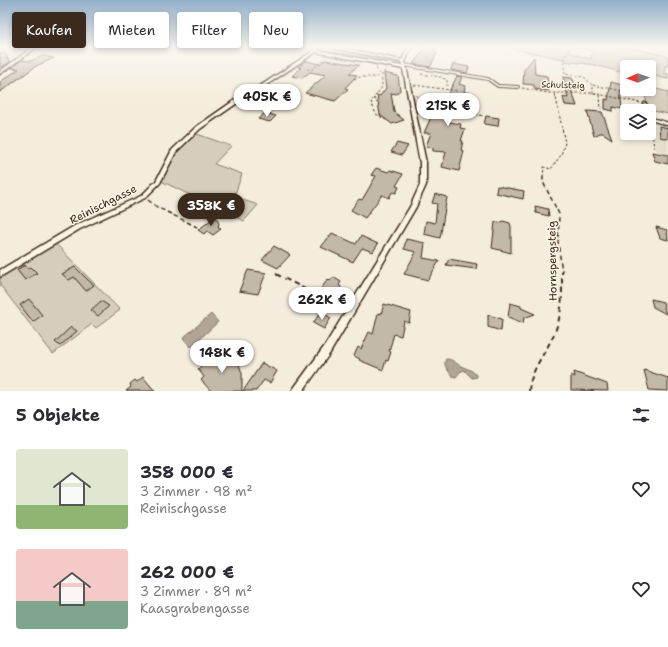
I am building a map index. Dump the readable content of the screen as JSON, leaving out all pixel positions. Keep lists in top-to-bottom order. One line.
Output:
{"streets":{"street":["Reinischgasse"],"path":["Schulsteig","Hornspergsteig"]},"crossings":[["Schulsteig","Hornspergsteig"]],"north":"left","page":{"chip":["Kaufen","Mieten","Filter","Neu"],"price":["405K €","215K €","358K €","262K €","148K €"],"heading":"5 Objekte","list":[{"name":"358 000 €","note":"3 Zimmer · 98 m² · Reinischgasse"},{"name":"262 000 €","note":"3 Zimmer · 89 m² · Kaasgrabengasse"}]}}
